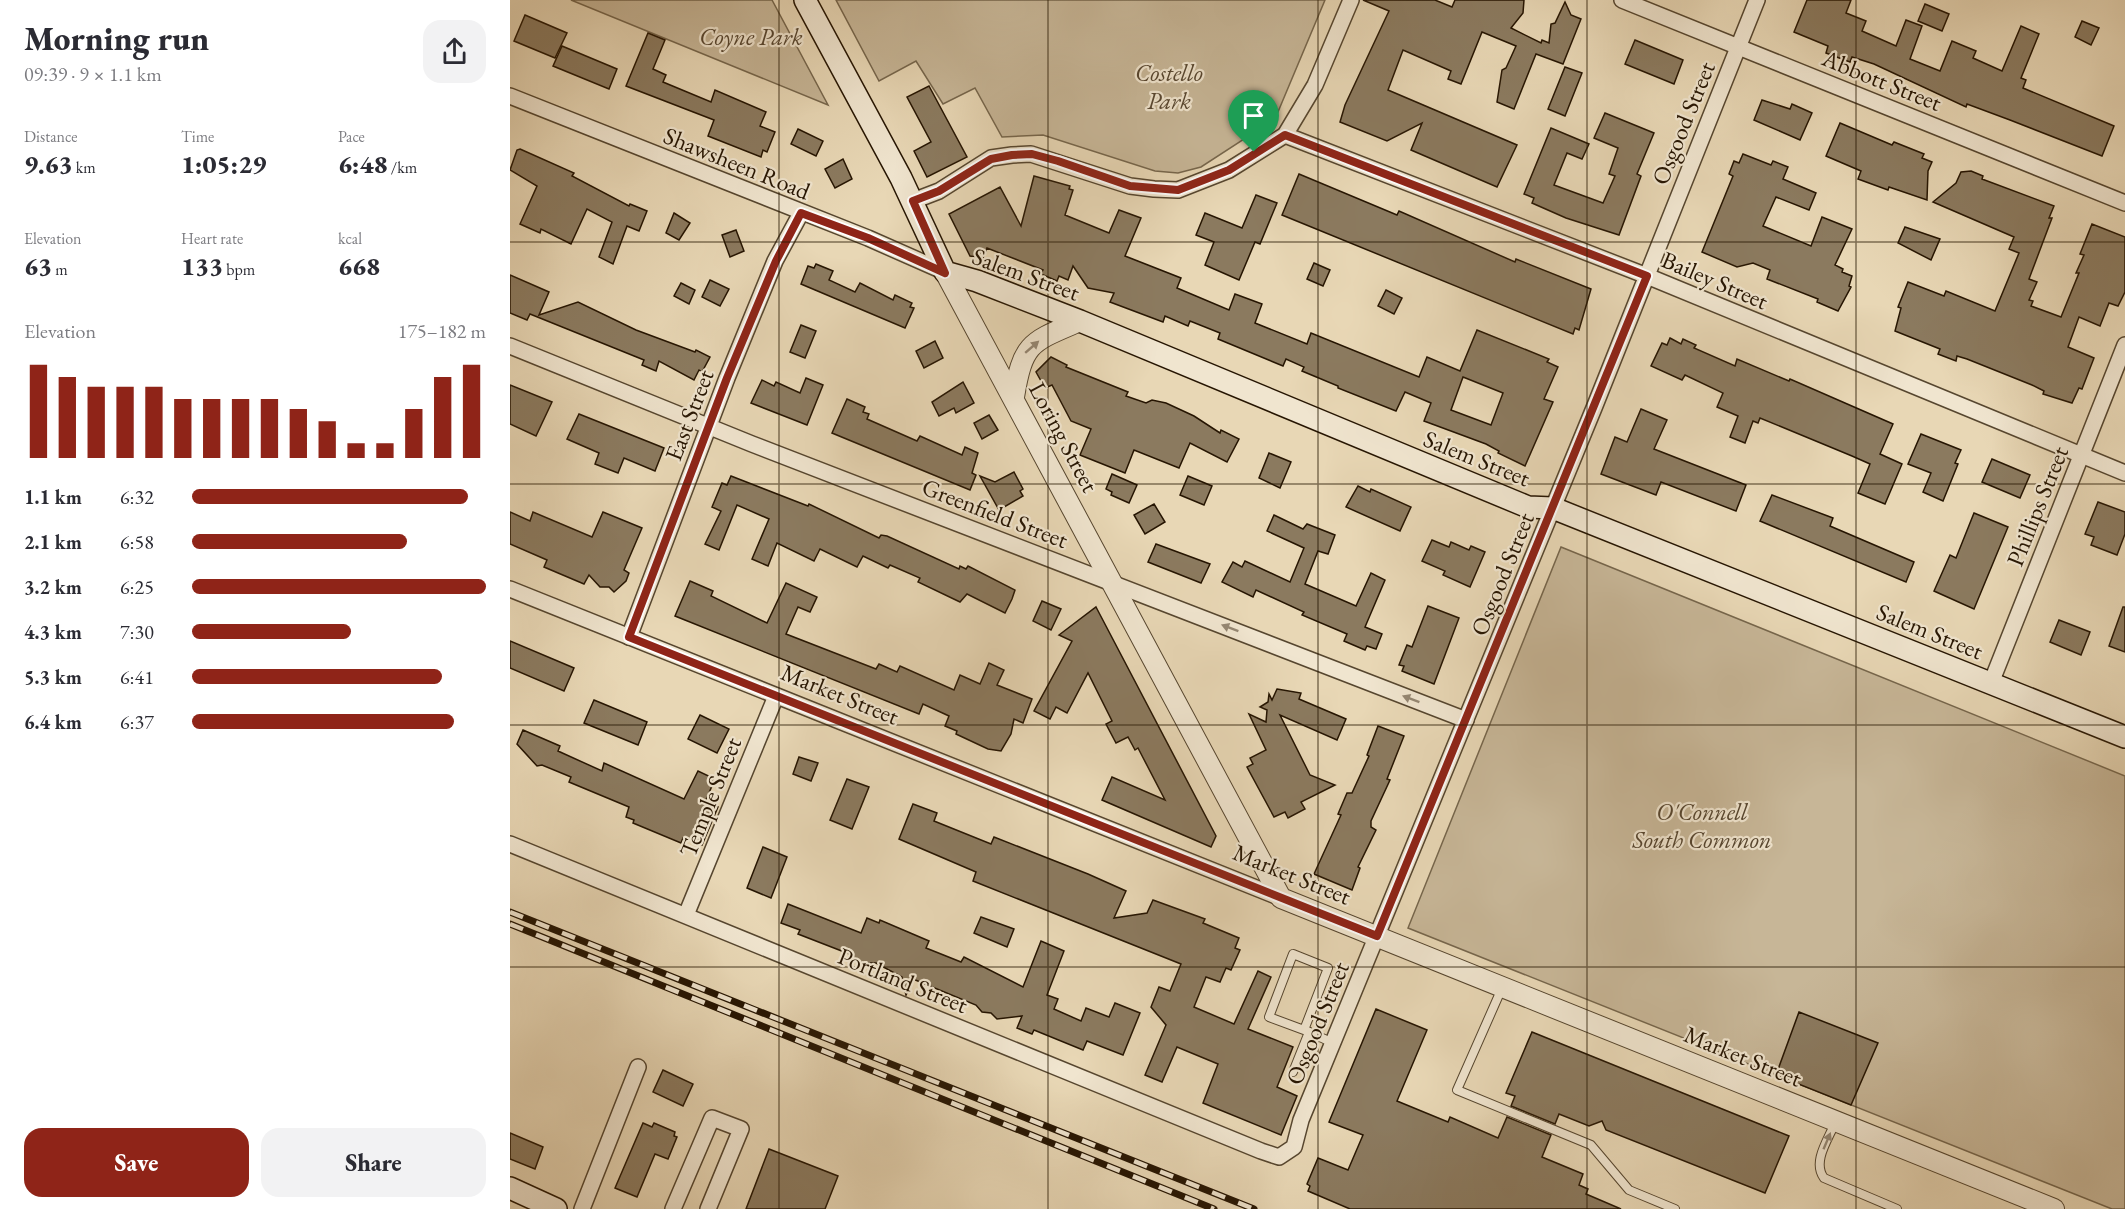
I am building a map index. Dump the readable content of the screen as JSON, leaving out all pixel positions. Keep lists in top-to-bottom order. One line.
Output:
{"streets":{"main road":["Salem Street","Loring Street"],"street":["Abbott Street","Osgood Street","Shawsheen Road","Bailey Street","East Street","Phillips Street","Greenfield Street","Market Street","Temple Street","Portland Street"]},"crossings":[["Abbott Street","Osgood Street"],["Osgood Street","Salem Street"],["Osgood Street","Bailey Street"],["Osgood Street","Greenfield Street"],["Osgood Street","Market Street"],["Osgood Street","Portland Street"],["Shawsheen Road","Salem Street"],["Shawsheen Road","East Street"],["Shawsheen Road","Loring Street"],["Salem Street","Loring Street"],["Salem Street","Phillips Street"],["Bailey Street","Phillips Street"],["East Street","Greenfield Street"],["East Street","Market Street"],["Loring Street","Greenfield Street"],["Loring Street","Market Street"],["Market Street","Temple Street"],["Temple Street","Portland Street"]],"one_way":["Greenfield Street"],"parks":["Coyne Park","Costello Park","O'Connell South Common"],"page":{"heading":["Morning run","09:39 · 9 × 1.1 km"],"stats":[["Distance","9.63 km"],["Time","1:05:29"],["Pace","6:48 /km"],["Elevation","63 m"],["Heart rate","133 bpm"],["kcal","668"]],"chart":["Elevation","175–182 m"],"list":[{"name":"1.1 km","note":"6:32"},{"name":"2.1 km","note":"6:58"},{"name":"3.2 km","note":"6:25"},{"name":"4.3 km","note":"7:30"},{"name":"5.3 km","note":"6:41"},{"name":"6.4 km","note":"6:37"}],"buttons":["Save","Share"]}}
